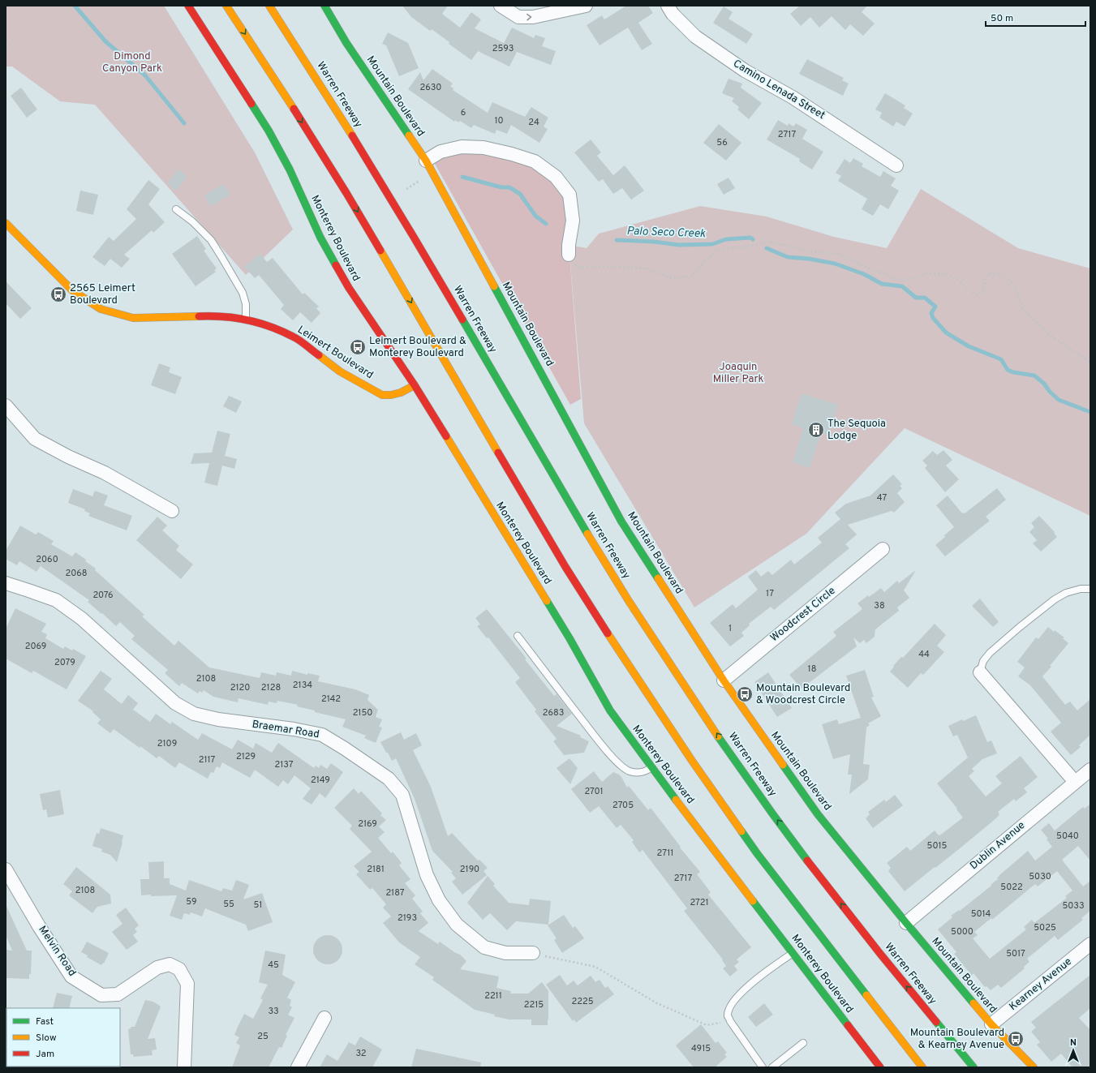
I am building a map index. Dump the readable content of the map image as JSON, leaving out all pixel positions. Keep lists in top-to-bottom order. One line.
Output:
{"streets":{"main road":["Warren Freeway","Mountain Boulevard","Monterey Boulevard","Leimert Boulevard"],"street":["Camino Lenada Street","Woodcrest Circle","Braemar Road","Dublin Avenue","Melvin Road","Kearney Avenue"]},"crossings":[["Mountain Boulevard","Woodcrest Circle"],["Mountain Boulevard","Dublin Avenue"],["Mountain Boulevard","Kearney Avenue"],["Monterey Boulevard","Leimert Boulevard"]],"water":["Palo Seco Creek"],"parks":["Dimond Canyon Park","Joaquin Miller Park"],"places":{"bus stop":["2565 Leimert Boulevard","Leimert Boulevard & Monterey Boulevard","Mountain Boulevard & Woodcrest Circle","Mountain Boulevard & Kearney Avenue"],"building":["The Sequoia Lodge"]},"house_numbers":["2593","2630","6","10","24","2717","56","47","2060","2068","17","2076","38","1","2069","44","2079","18","2108","2134","2120","2128","2142","2150","2683","2109","2129","2117","2137","2149","2701","2705","2169","5040","5015","2711","2181","2190","5030","2717","5022","2108","2187","59","2721","55","51","5033","5014","2193","5025","5000","5017","45","2211","2225","2215","33","25","4915","32"],"legend":["Fast","Slow","Jam"],"scale_bar":"50 m","north":"top"}
